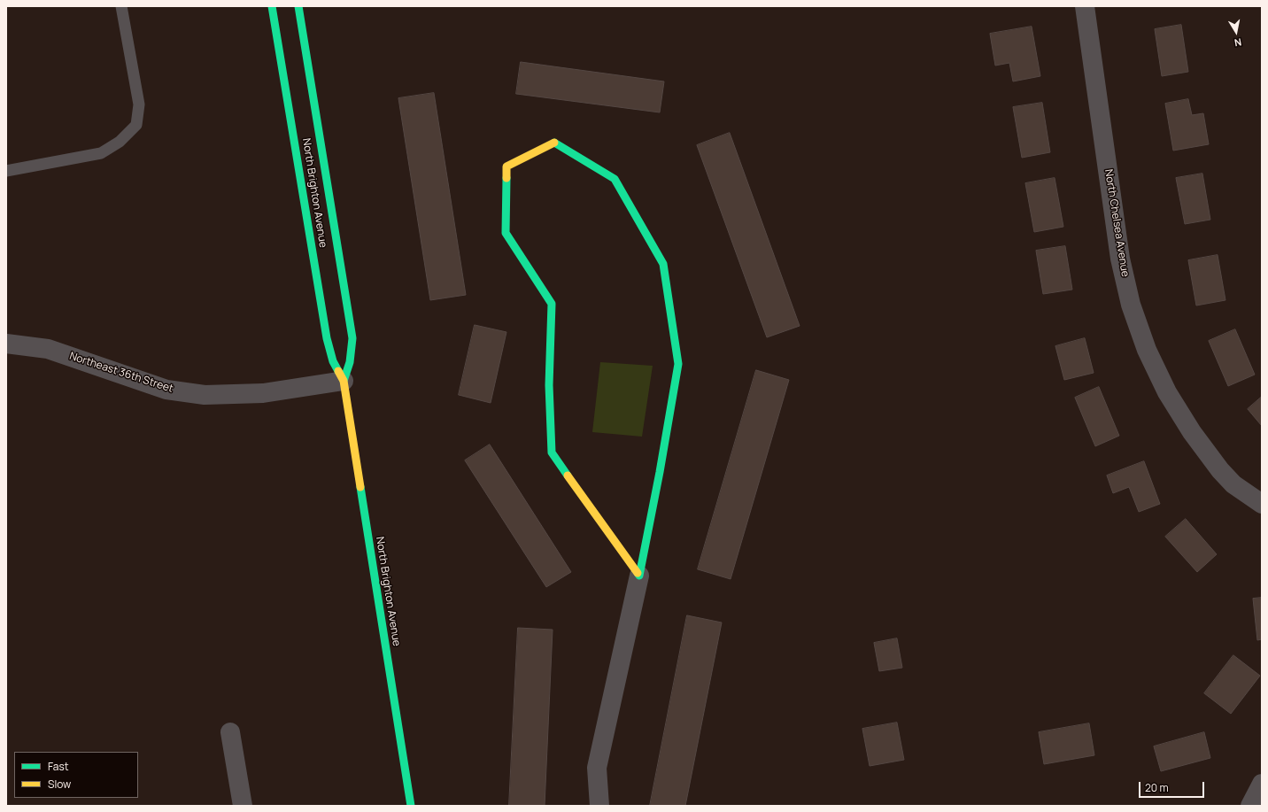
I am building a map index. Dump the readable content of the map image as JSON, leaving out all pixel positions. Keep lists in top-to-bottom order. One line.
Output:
{"streets":{"main road":["North Brighton Avenue"],"street":["North Chelsea Avenue","Northeast 36th Street"]},"crossings":[["North Brighton Avenue","Northeast 36th Street"]],"legend":["Fast","Slow"],"scale_bar":"20 m","north":"bottom"}
